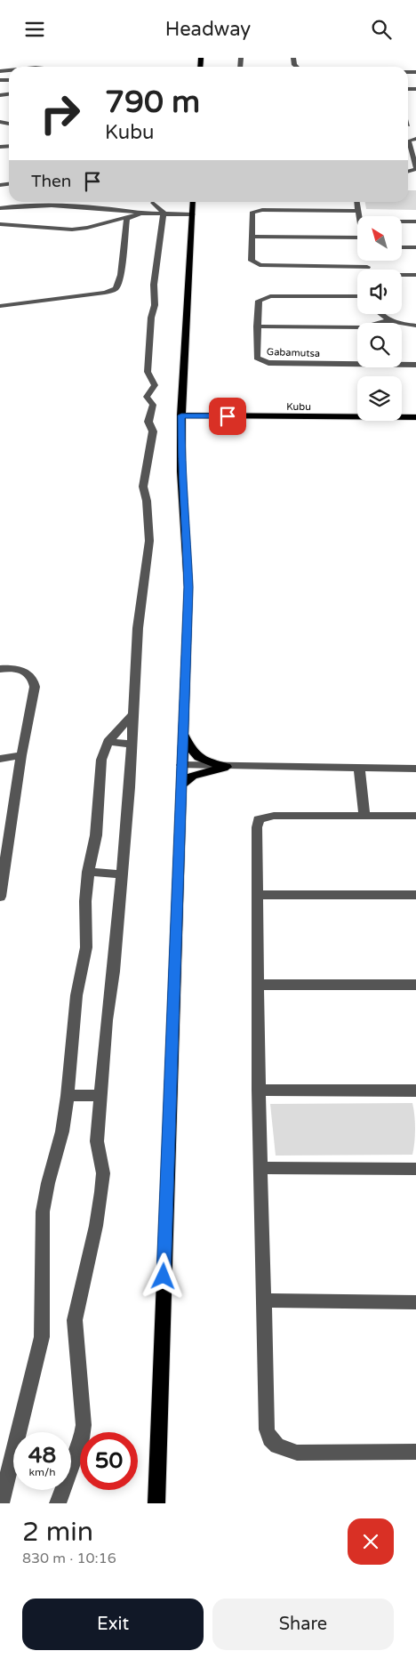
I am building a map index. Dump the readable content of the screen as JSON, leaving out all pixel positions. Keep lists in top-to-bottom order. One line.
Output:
{"streets":{"main road":["Kubu"],"street":["Gabamutsa"]},"north":"top left","page":{"header":"Headway","turn":["790 m","Kubu"],"then":"Then","speed":"48 km/h","limit":"50","heading":["2 min","830 m · 10:16"],"buttons":["Exit","Share"]}}
